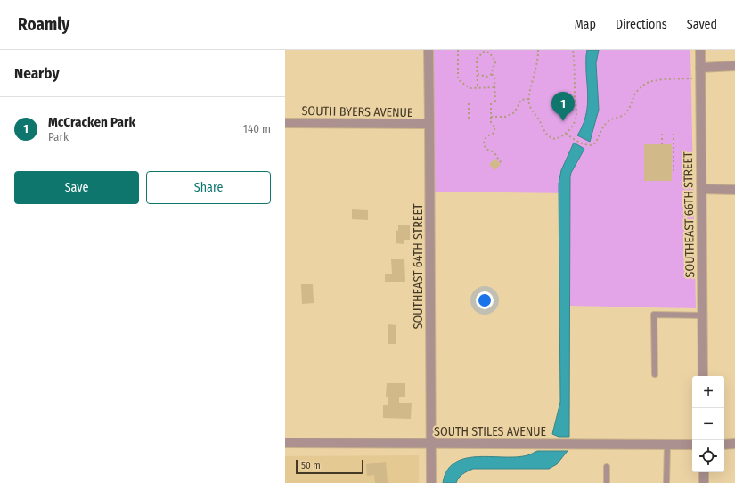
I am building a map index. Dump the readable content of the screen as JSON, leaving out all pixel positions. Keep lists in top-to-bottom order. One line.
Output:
{"streets":{"street":["SOUTH BYERS AVENUE","SOUTHEAST 66TH STREET","SOUTHEAST 64TH STREET","SOUTH STILES AVENUE"]},"crossings":[["SOUTH BYERS AVENUE","SOUTHEAST 64TH STREET"],["SOUTHEAST 64TH STREET","SOUTH STILES AVENUE"]],"scale_bar":"50 m","page":{"header":"Roamly","nav":["Map","Directions","Saved"],"heading":"Nearby","pins":"1","list":[{"mark":"1","name":"McCracken Park","note":"Park","value":"140 m"}],"buttons":["Save","Share"],"map_buttons":["+","−"],"scale":"50 m"}}
